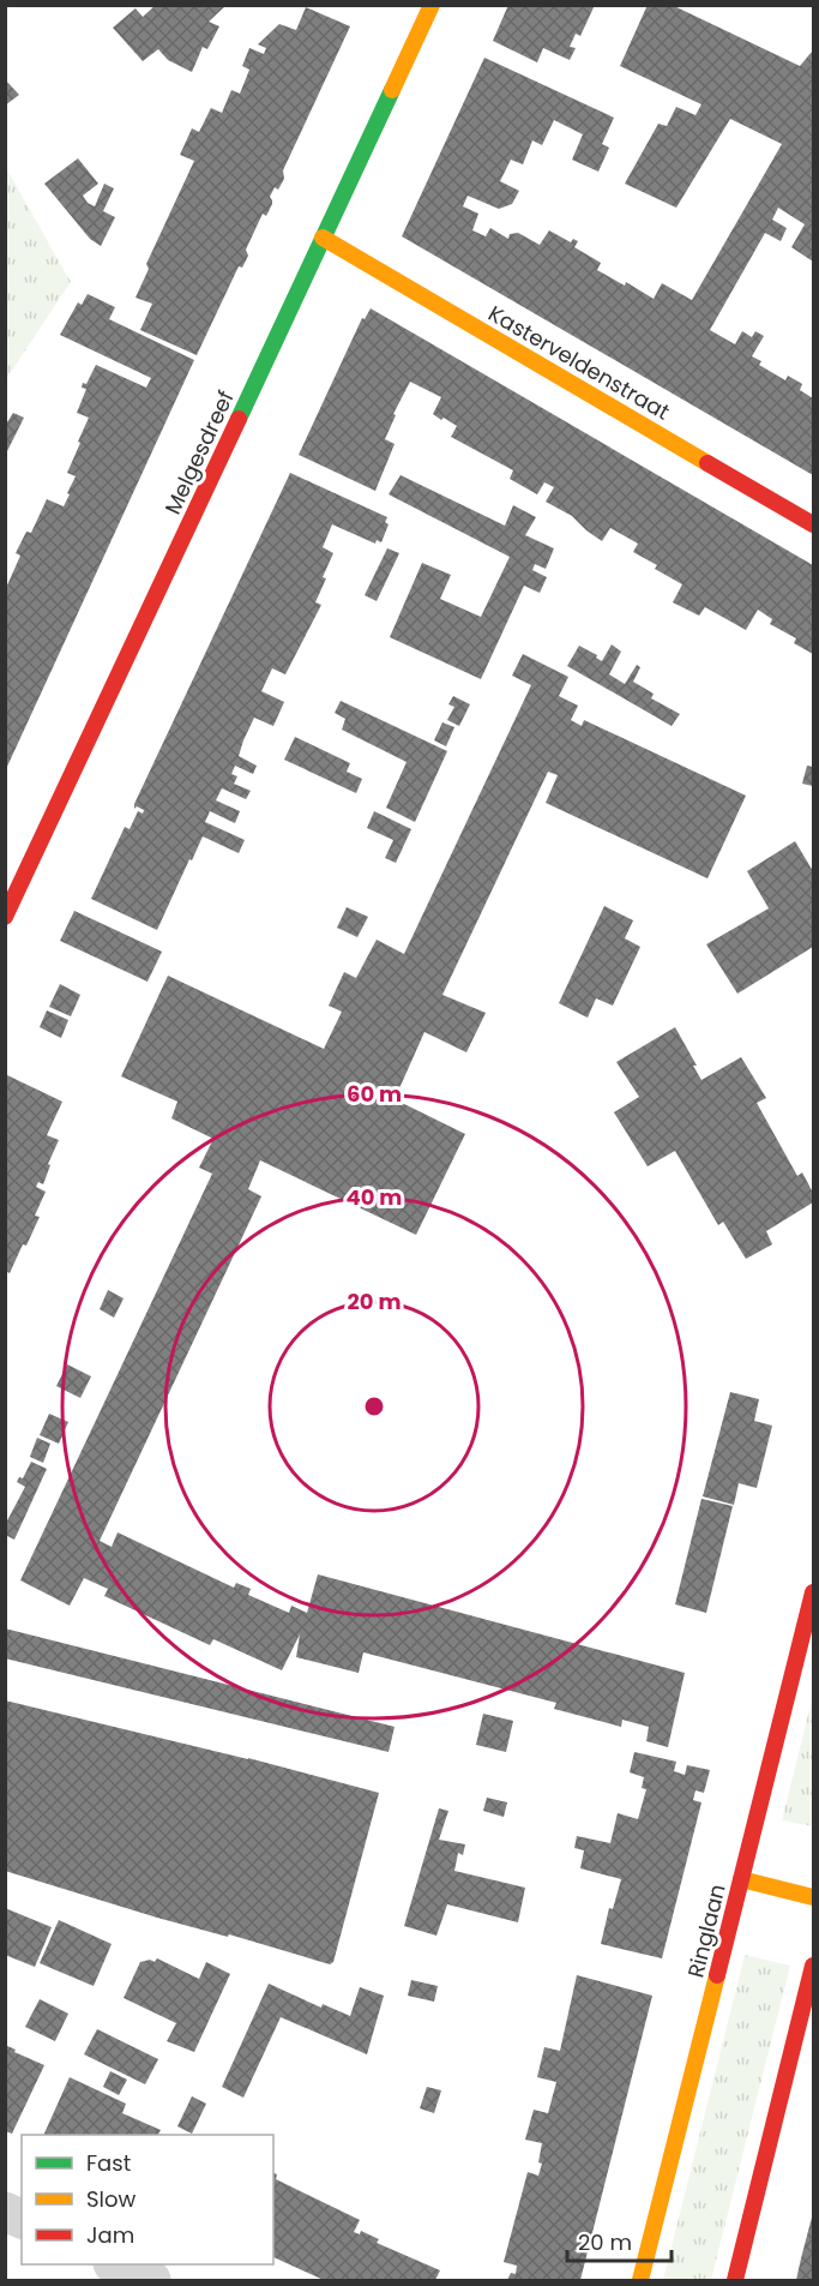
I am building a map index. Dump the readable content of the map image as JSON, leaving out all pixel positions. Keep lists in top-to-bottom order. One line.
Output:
{"streets":{"street":["Kasterveldenstraat","Melgesdreef","Ringlaan"]},"crossings":[["Kasterveldenstraat","Melgesdreef"]],"legend":["Fast","Slow","Jam"],"scale_bar":"20 m","rings":["60 m","40 m","20 m"]}
